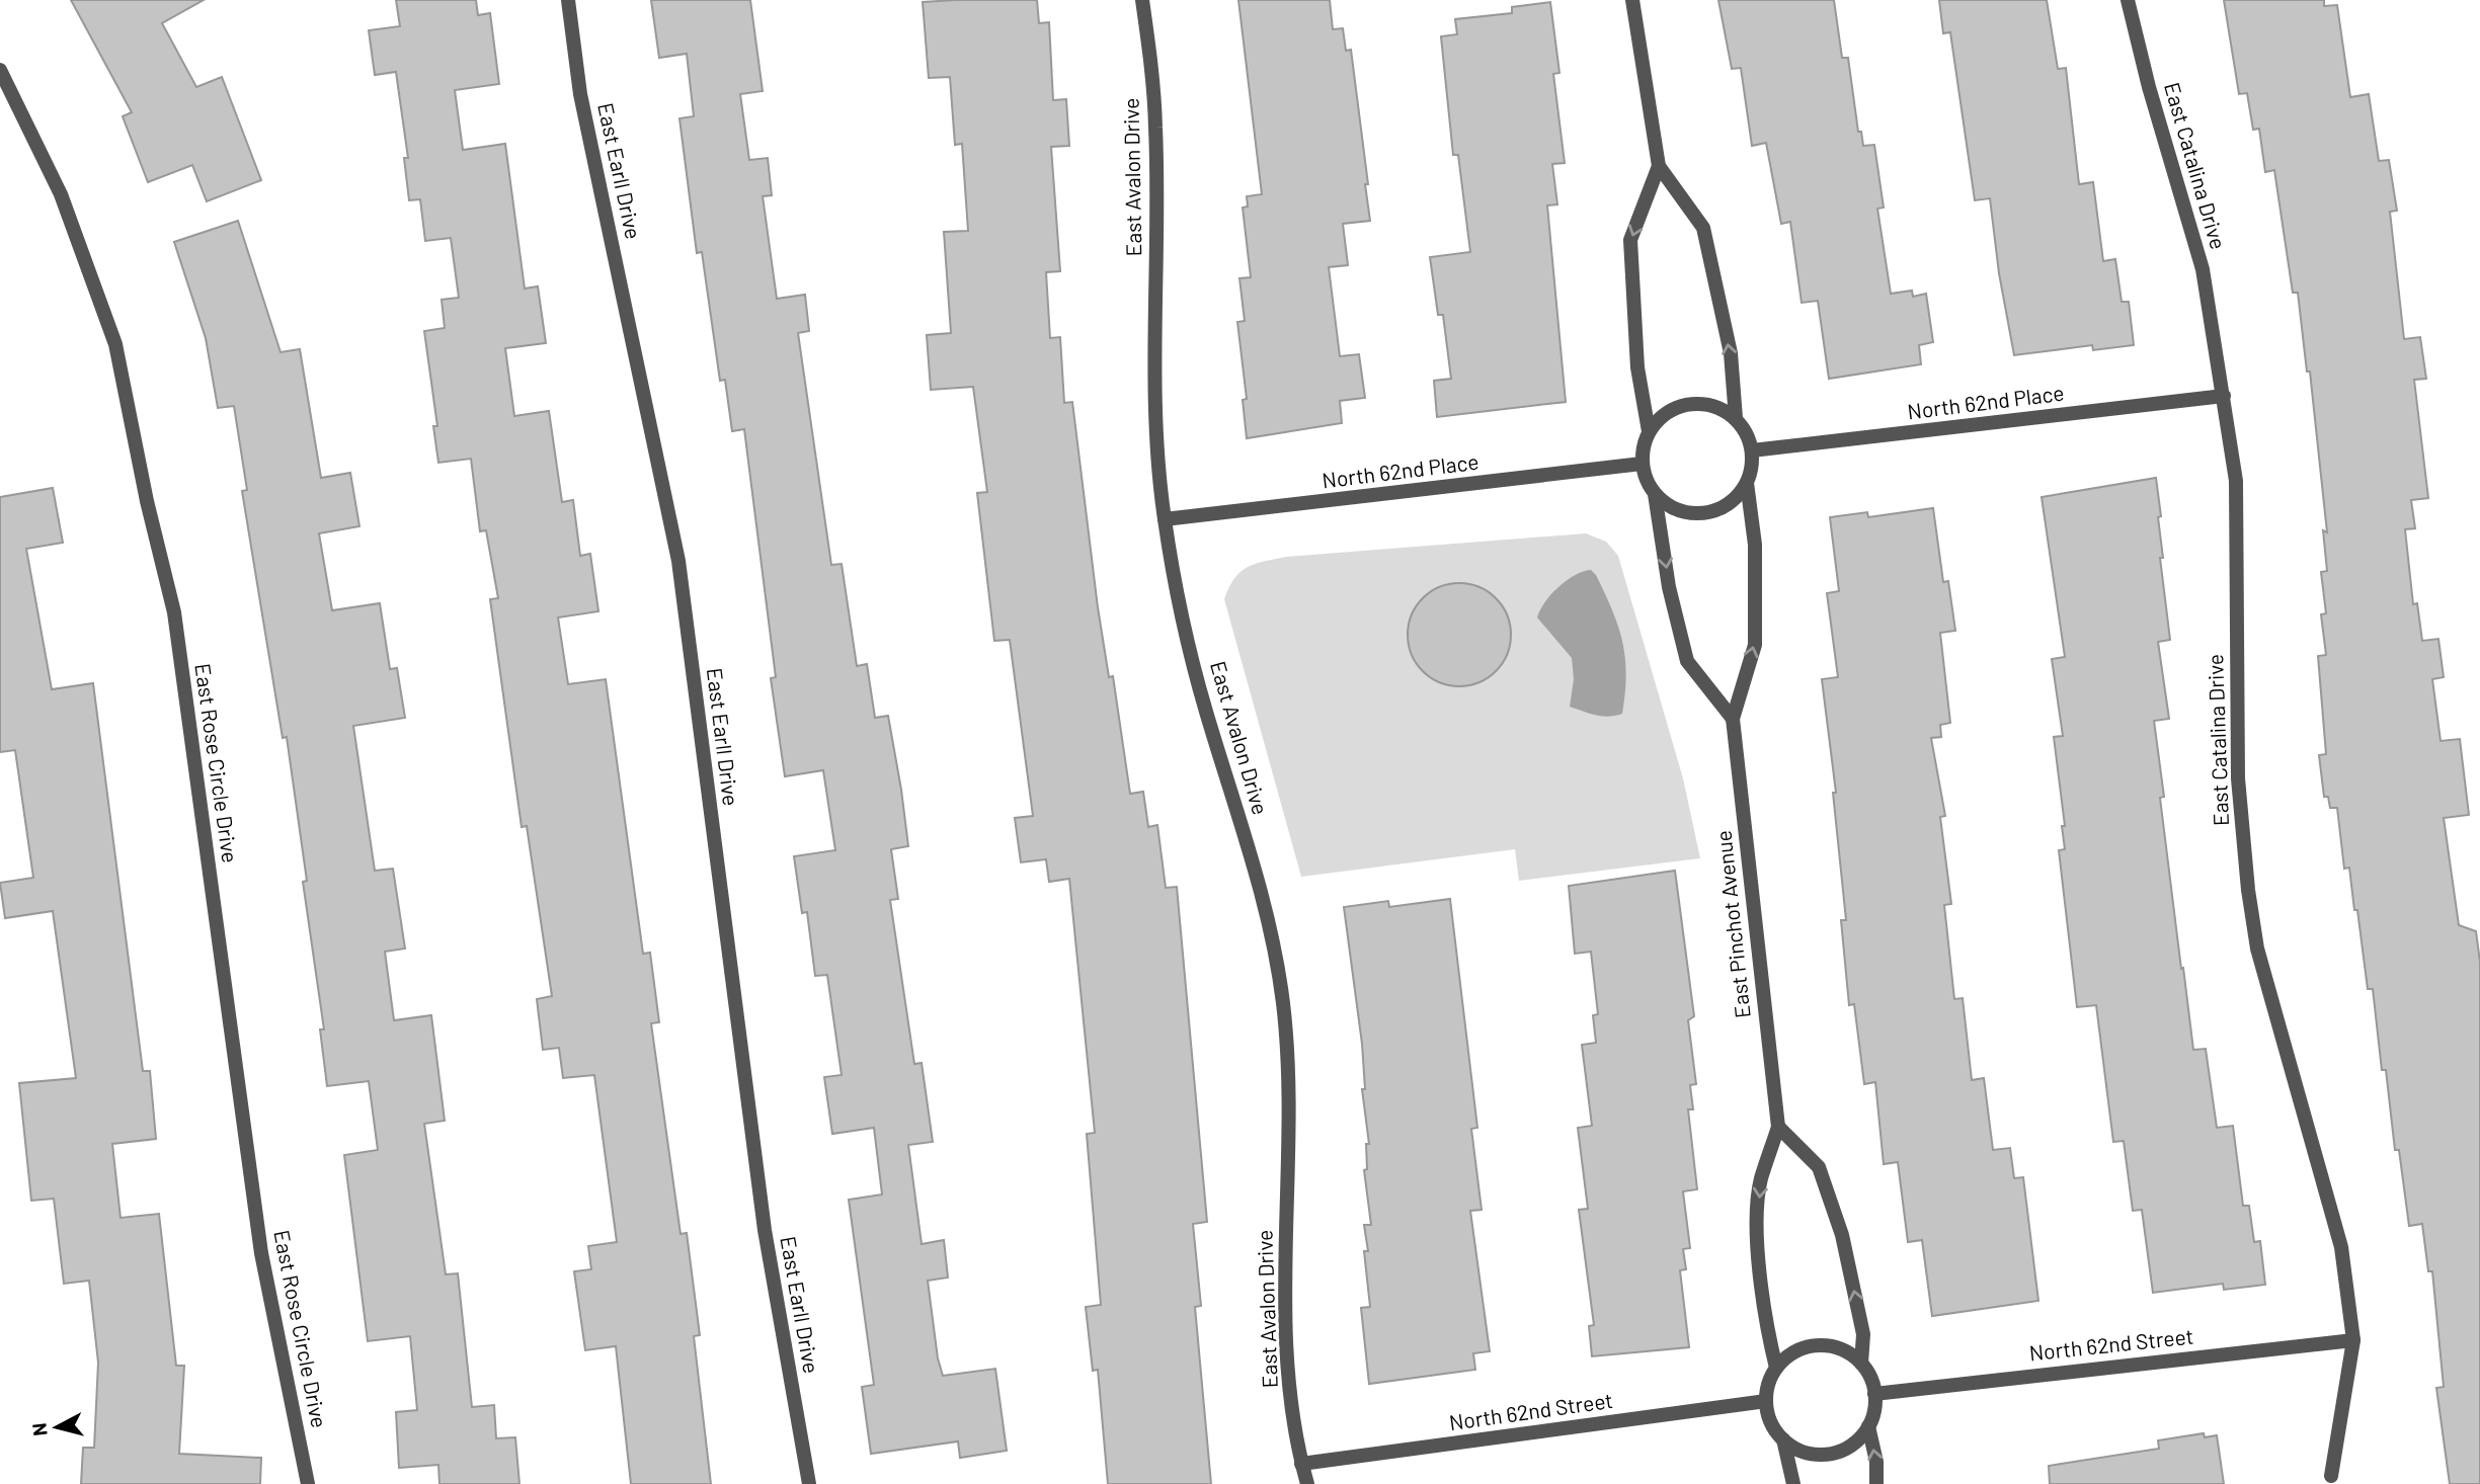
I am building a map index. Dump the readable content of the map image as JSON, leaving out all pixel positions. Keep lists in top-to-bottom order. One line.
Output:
{"streets":{"street":["East Catalina Drive","East Earll Drive","East Avalon Drive","North 62nd Place","East Rose Circle Drive","East Pinchot Avenue","North 62nd Street"]},"crossings":[["East Catalina Drive","North 62nd Place"],["East Catalina Drive","North 62nd Street"],["East Avalon Drive","North 62nd Place"],["East Avalon Drive","North 62nd Street"],["North 62nd Place","East Pinchot Avenue"],["East Pinchot Avenue","North 62nd Street"]],"north":"left"}
